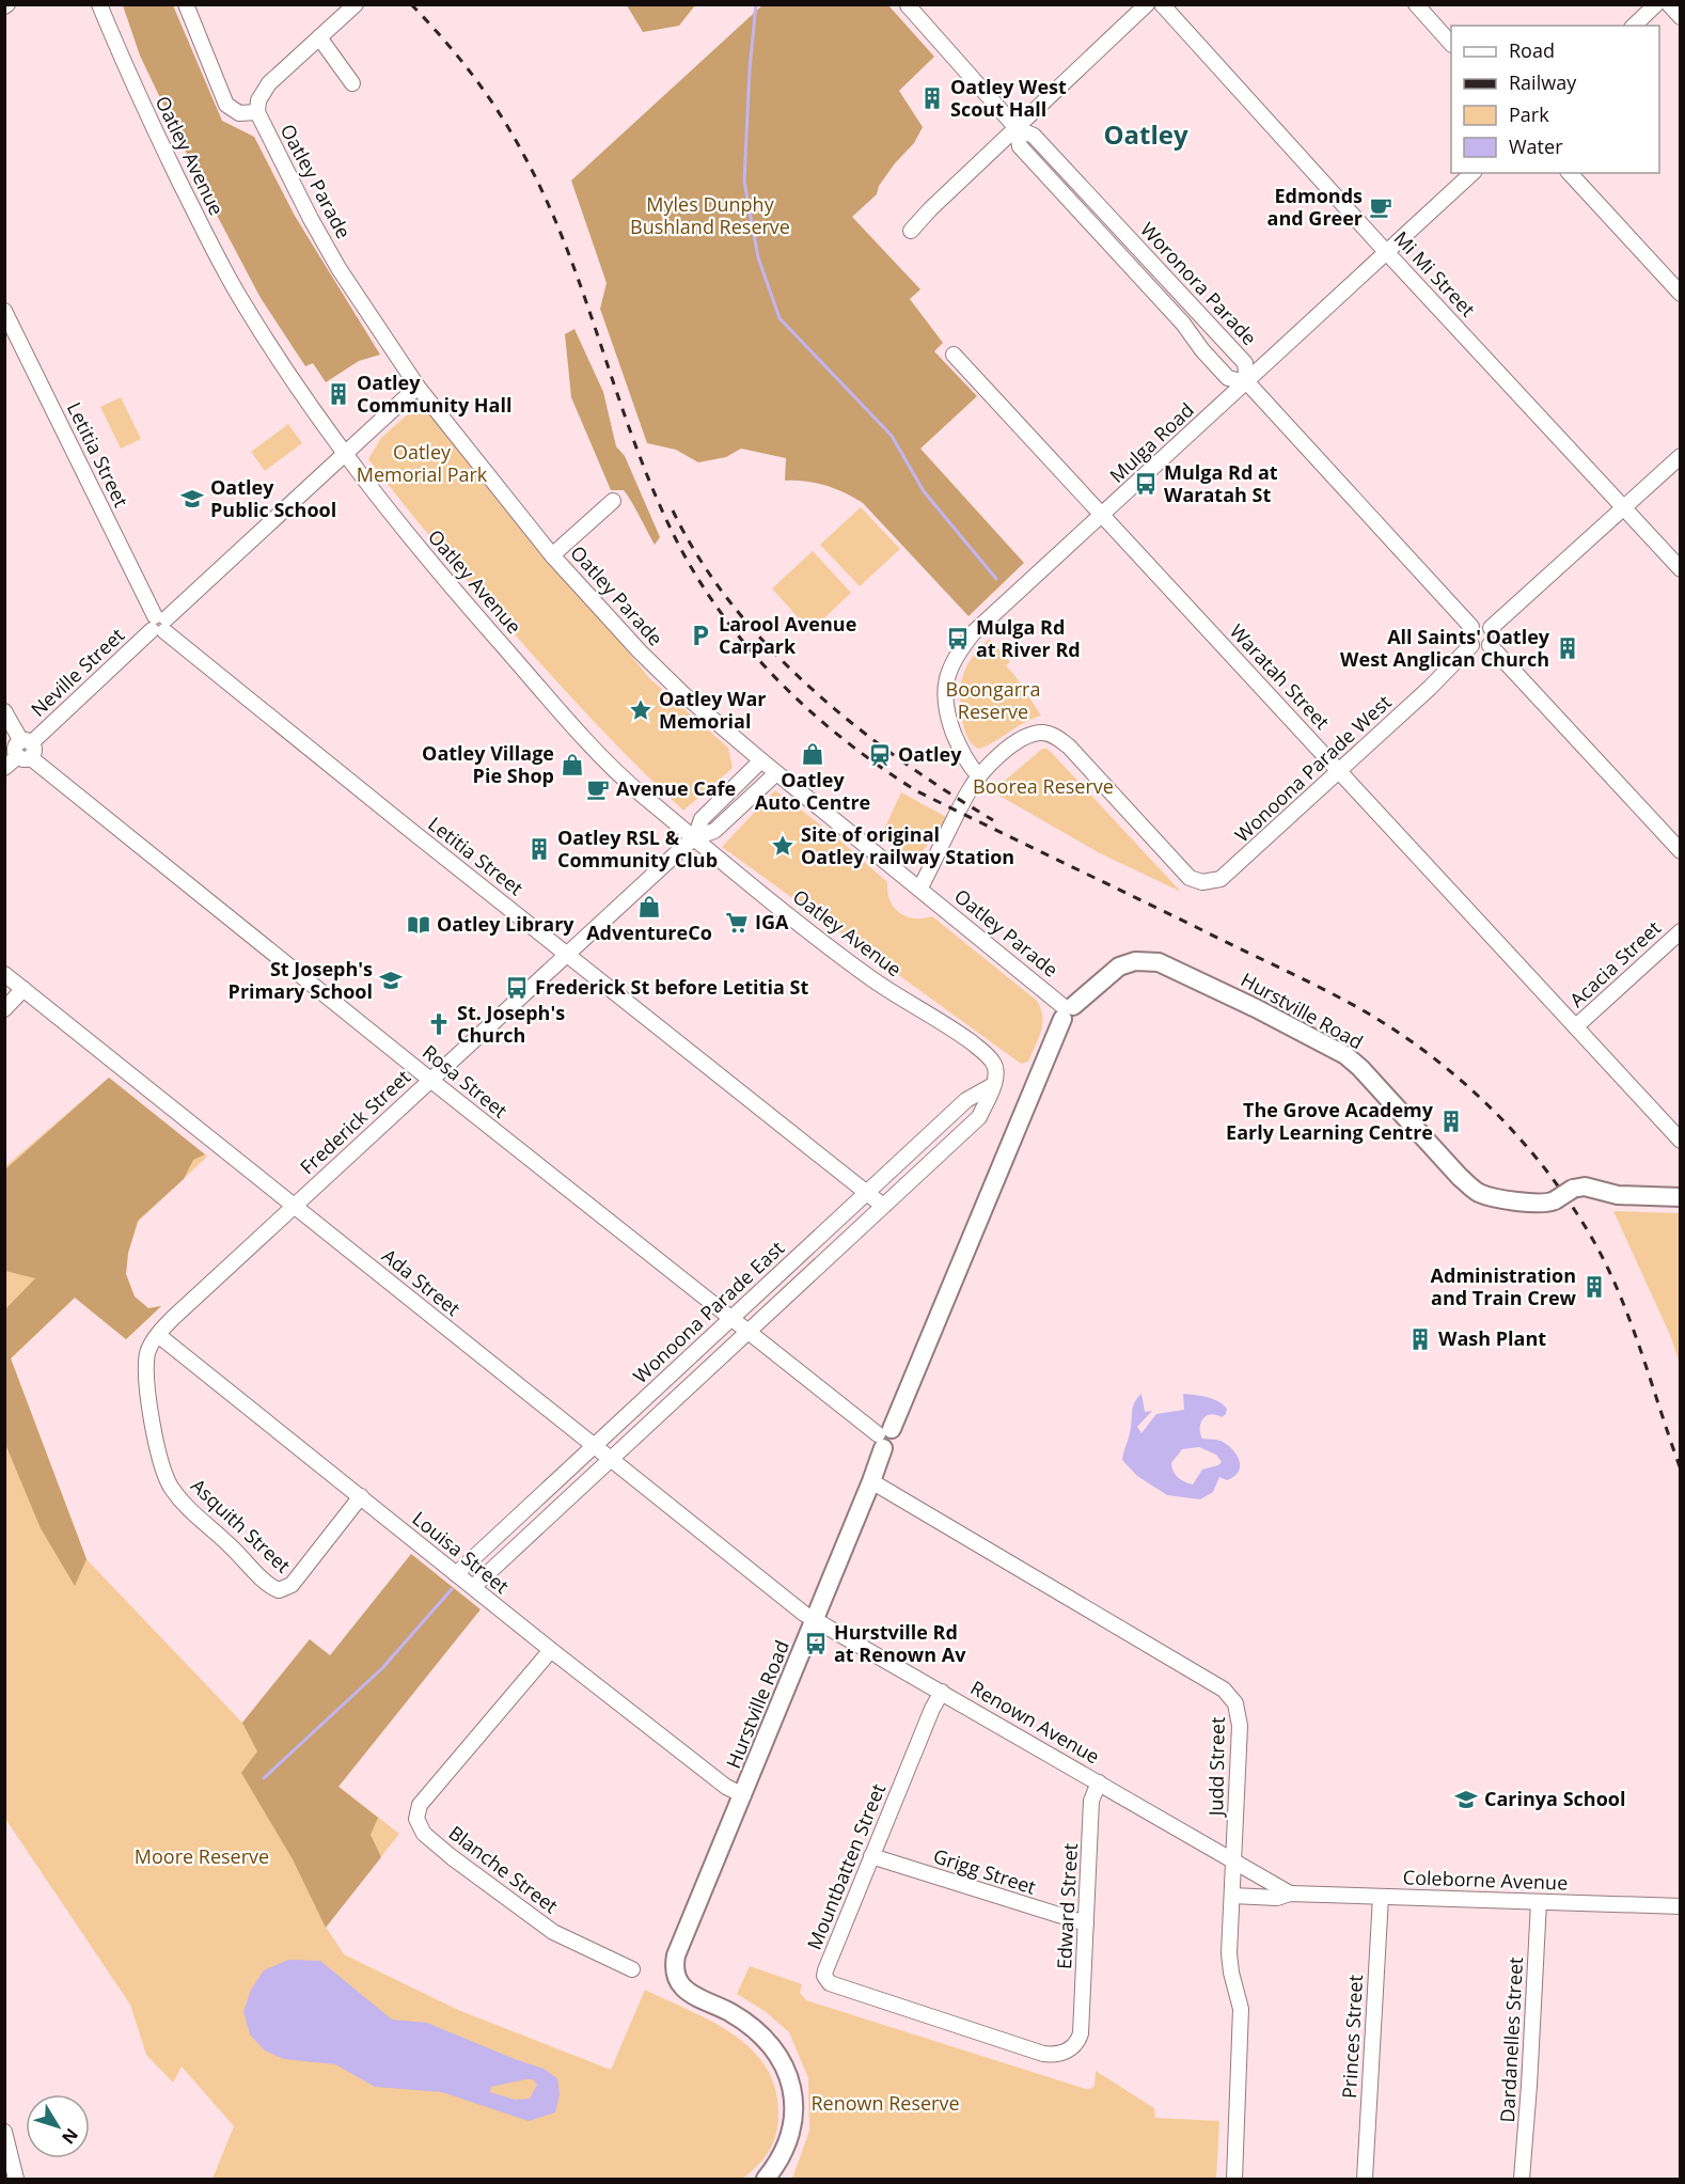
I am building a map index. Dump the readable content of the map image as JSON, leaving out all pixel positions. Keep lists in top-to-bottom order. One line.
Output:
{"streets":{"main road":["Hurstville Road"],"street":["Oatley Avenue","Oatley Parade","Mi Mi Street","Woronora Parade","Mulga Road","Letitia Street","Neville Street","Waratah Street","Wonoona Parade West","Acacia Street","Rosa Street","Frederick Street","Ada Street","Wonoona Parade East","Asquith Street","Louisa Street","Renown Avenue","Judd Street","Mountbatten Street","Blanche Street","Grigg Street","Coleborne Avenue","Edward Street","Princes Street","Dardanelles Street"]},"crossings":[["Oatley Avenue","Neville Street"],["Oatley Avenue","Frederick Street"],["Oatley Avenue","Wonoona Parade East"],["Oatley Parade","Neville Street"],["Oatley Parade","Hurstville Road"],["Oatley Parade","Frederick Street"],["Mi Mi Street","Mulga Road"],["Woronora Parade","Mulga Road"],["Woronora Parade","Wonoona Parade West"],["Mulga Road","Waratah Street"],["Mulga Road","Wonoona Parade West"],["Letitia Street","Neville Street"],["Letitia Street","Frederick Street"],["Letitia Street","Wonoona Parade East"],["Neville Street","Rosa Street"],["Waratah Street","Wonoona Parade West"],["Waratah Street","Acacia Street"],["Hurstville Road","Rosa Street"],["Hurstville Road","Ada Street"],["Hurstville Road","Louisa Street"],["Hurstville Road","Renown Avenue"],["Hurstville Road","Judd Street"],["Rosa Street","Frederick Street"],["Rosa Street","Wonoona Parade East"],["Frederick Street","Ada Street"],["Frederick Street","Asquith Street"],["Frederick Street","Louisa Street"],["Ada Street","Wonoona Parade East"],["Ada Street","Renown Avenue"],["Wonoona Parade East","Louisa Street"],["Asquith Street","Louisa Street"],["Louisa Street","Blanche Street"],["Renown Avenue","Judd Street"],["Renown Avenue","Mountbatten Street"],["Renown Avenue","Coleborne Avenue"],["Renown Avenue","Edward Street"],["Judd Street","Coleborne Avenue"],["Mountbatten Street","Grigg Street"],["Mountbatten Street","Edward Street"],["Grigg Street","Edward Street"],["Coleborne Avenue","Princes Street"],["Coleborne Avenue","Dardanelles Street"]],"districts":["Oatley"],"parks":["Myles Dunphy Bushland Reserve","Oatley Memorial Park","Boongarra Reserve","Boorea Reserve","Moore Reserve","Renown Reserve"],"places":{"building":["Oatley West Scout Hall","Oatley Community Hall","All Saints' Oatley West Anglican Church","Oatley RSL & Community Club","The Grove Academy Early Learning Centre","Administration and Train Crew","Wash Plant"],"cafe":["Edmonds and Greer","Avenue Cafe"],"bus stop":["Mulga Rd at Waratah St","Mulga Rd at River Rd","Frederick St before Letitia St","Hurstville Rd at Renown Av"],"school or university":["Oatley Public School","St Joseph's Primary School","Carinya School"],"parking":["Larool Avenue Carpark"],"place":["Oatley War Memorial","Site of original Oatley railway Station"],"shop":["Oatley Auto Centre","Oatley Village Pie Shop","AdventureCo"],"station":["Oatley"],"supermarket":["IGA"],"library":["Oatley Library"],"church":["St. Joseph's Church"]},"legend":["Road","Railway","Park","Water"],"north":"bottom right"}
